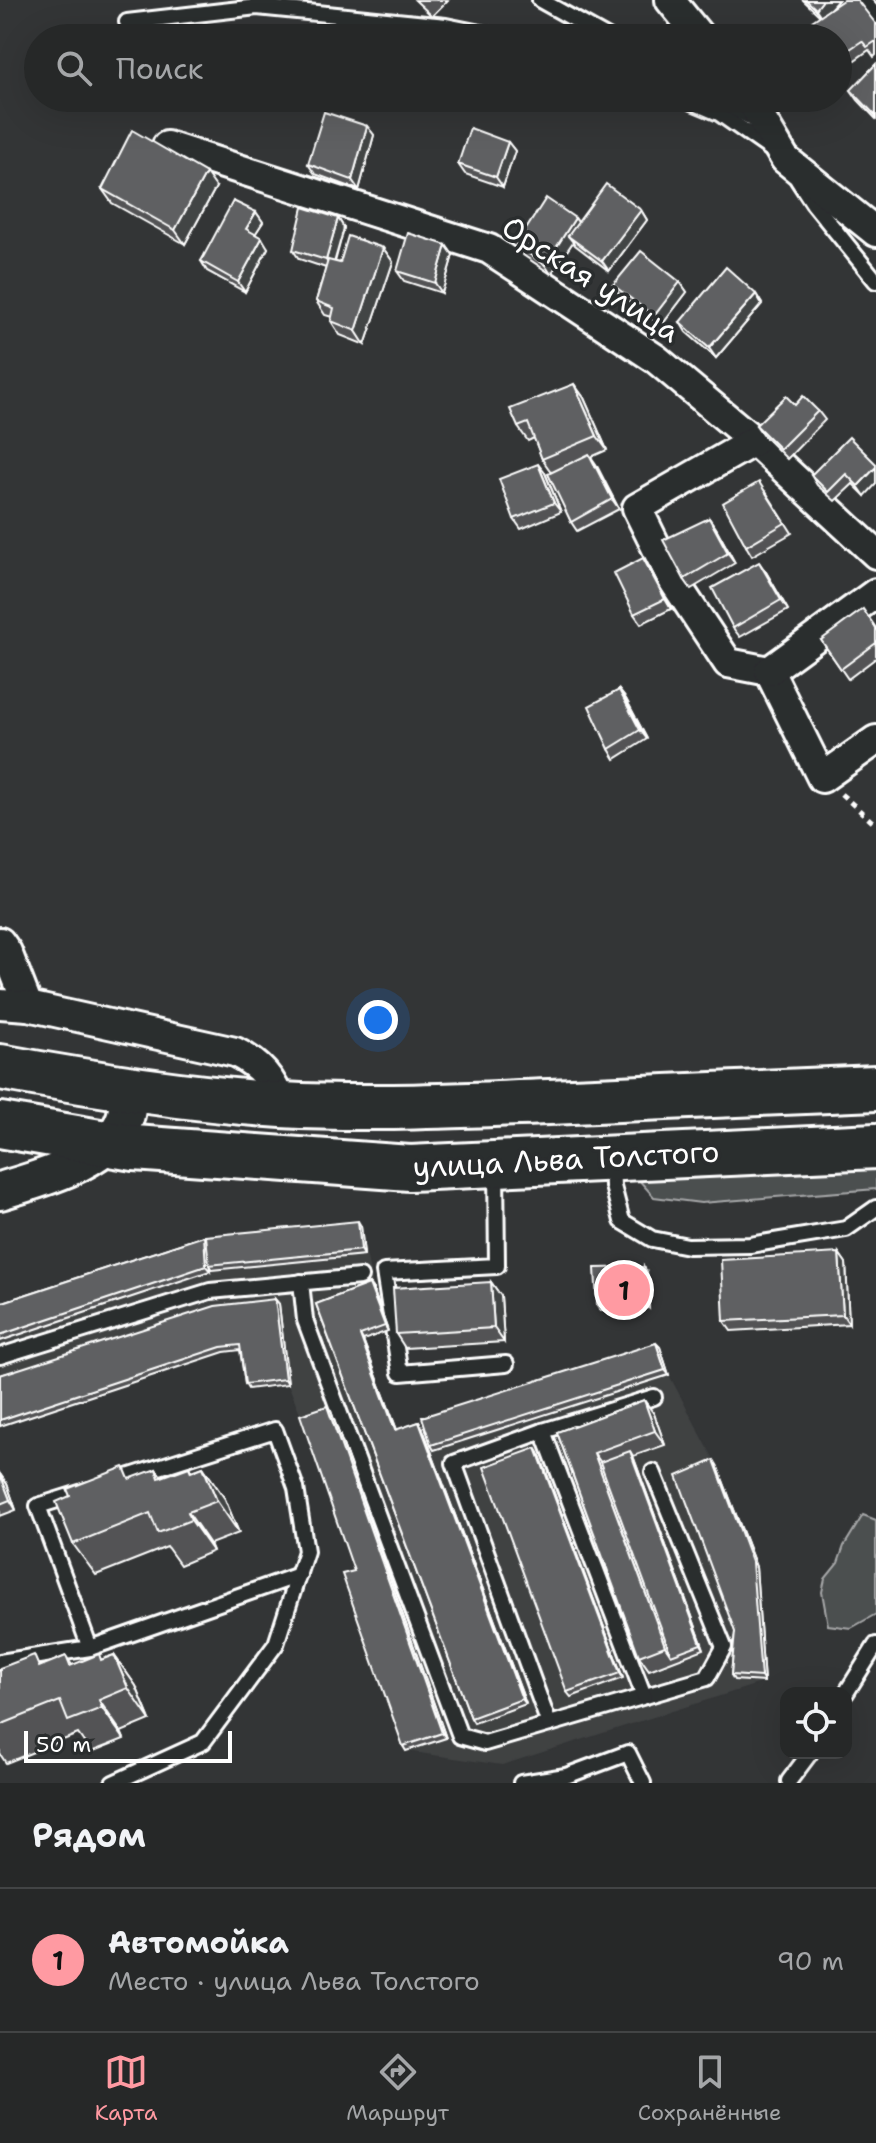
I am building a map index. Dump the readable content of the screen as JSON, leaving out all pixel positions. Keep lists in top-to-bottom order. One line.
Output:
{"streets":{"main road":["улица Льва Толстого"],"street":["Орская улица"]},"scale_bar":"50 m","page":{"search":"Поиск","pins":"1","scale":"50 m","heading":"Рядом","list":[{"mark":"1","name":"Автомойка","note":"Место · улица Льва Толстого","value":"90 m"}],"nav":["Карта","Маршрут","Сохранённые"]}}
